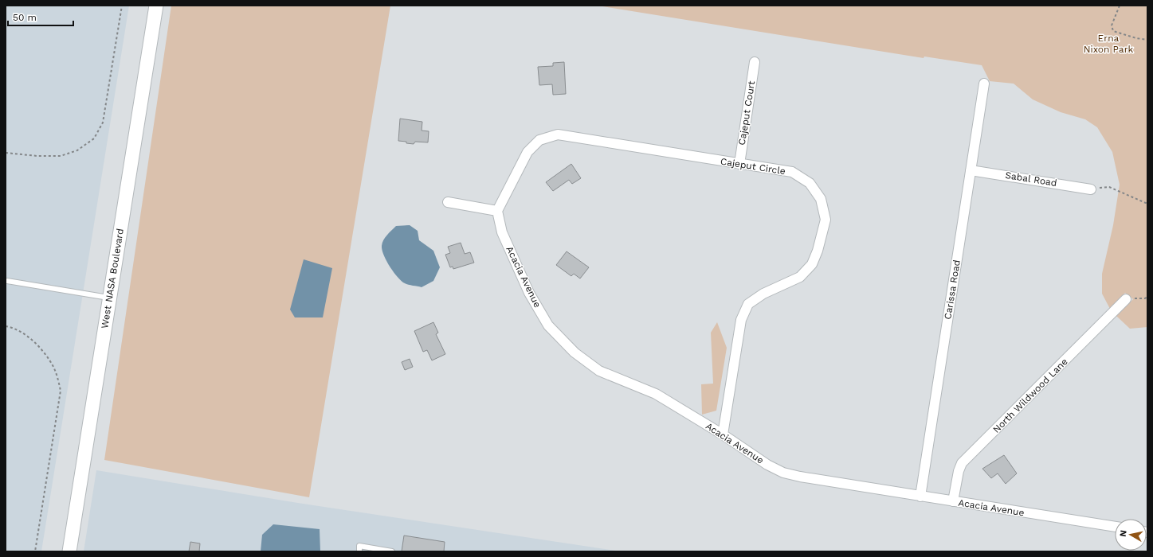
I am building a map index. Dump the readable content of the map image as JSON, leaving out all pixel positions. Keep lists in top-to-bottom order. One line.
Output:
{"streets":{"main road":["West NASA Boulevard"],"street":["Cajeput Court","Cajeput Circle","Sabal Road","Acacia Avenue","Carissa Road","North Wildwood Lane"]},"crossings":[["Cajeput Court","Cajeput Circle"],["Cajeput Circle","Acacia Avenue"],["Sabal Road","Carissa Road"],["Acacia Avenue","Carissa Road"],["Acacia Avenue","North Wildwood Lane"]],"parks":["Erna Nixon Park"],"scale_bar":"50 m","north":"left"}
